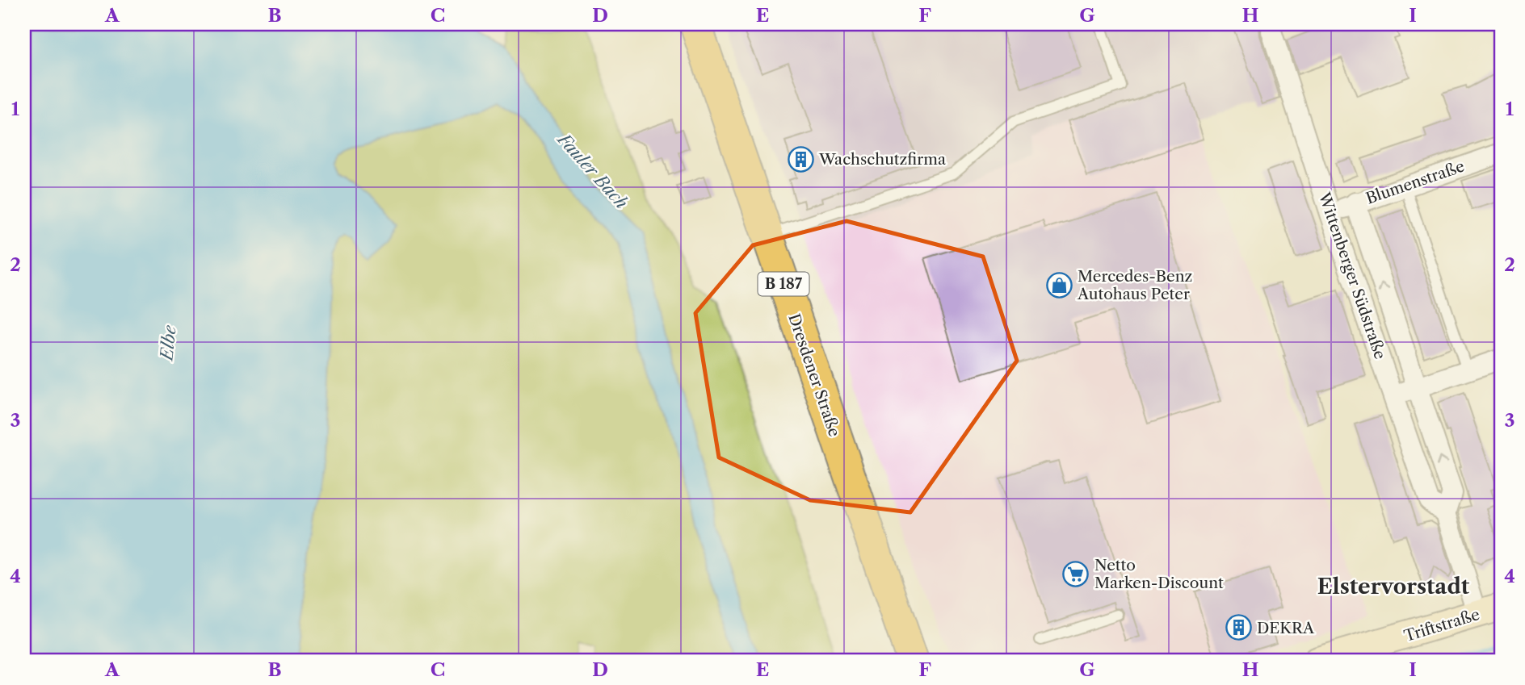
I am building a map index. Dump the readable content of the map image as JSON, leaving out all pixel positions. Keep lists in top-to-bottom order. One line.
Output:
{"streets":{"main road":["B 187","Dresdener Straße","Triftstraße"],"street":["Blumenstraße","Wittenberger Südstraße"]},"crossings":[["Blumenstraße","Wittenberger Südstraße"],["Wittenberger Südstraße","Triftstraße"]],"districts":["Elstervorstadt"],"water":["Fauler Bach","Elbe"],"places":{"building":["Wachschutzfirma","DEKRA"],"shop":["Mercedes-Benz Autohaus Peter"],"supermarket":["Netto Marken-Discount"]},"grid":{"columns":["A","B","C","D","E","F","G","H","I"],"rows":["1","2","3","4"]}}
